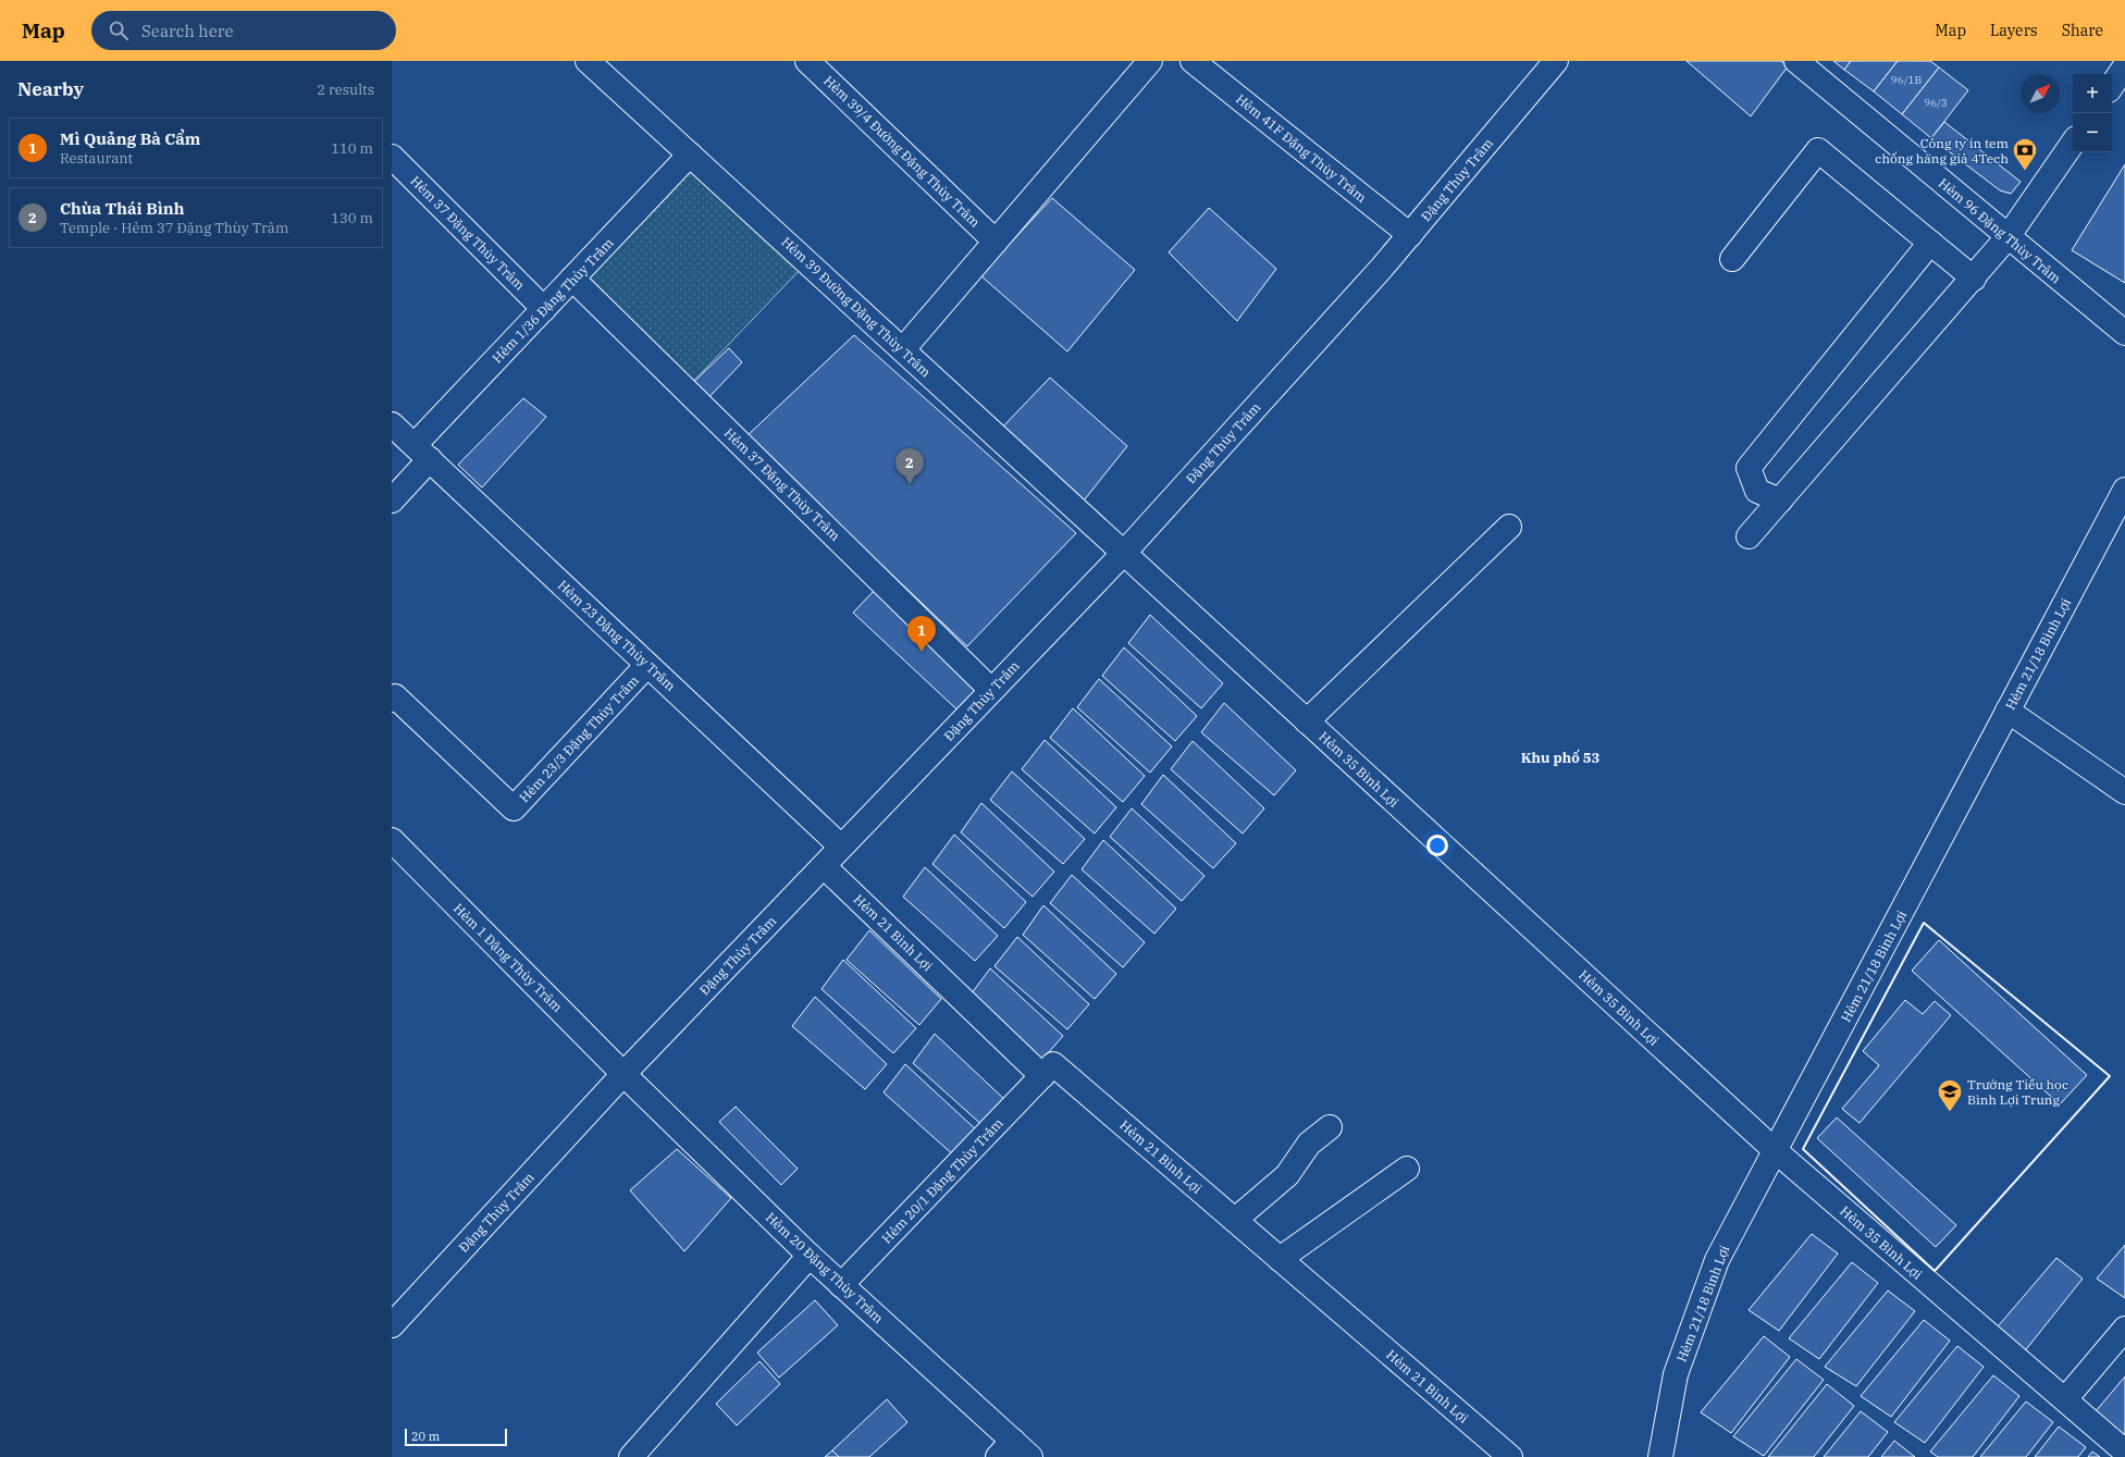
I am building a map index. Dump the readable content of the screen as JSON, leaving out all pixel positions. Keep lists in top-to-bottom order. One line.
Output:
{"streets":{"street":["Hẻm 41F Đặng Thùy Trâm","Hẻm 39/4 Đường Đặng Thùy Trâm","Đặng Thùy Trâm","Hẻm 96 Đặng Thùy Trâm","Hẻm 37 Đặng Thùy Trâm","Hẻm 1/36 Đặng Thùy Trâm","Hẻm 39 Đường Đặng Thùy Trâm","Hẻm 23 Đặng Thùy Trâm","Hẻm 21/18 Bình Lợi","Hẻm 23/3 Đặng Thùy Trâm","Hẻm 35 Bình Lợi","Hẻm 21 Bình Lợi","Hẻm 1 Đặng Thùy Trâm","Hẻm 20/1 Đặng Thùy Trâm","Hẻm 20 Đặng Thùy Trâm"]},"crossings":[["Hẻm 41F Đặng Thùy Trâm","Đặng Thùy Trâm"],["Đặng Thùy Trâm","Hẻm 37 Đặng Thùy Trâm"],["Đặng Thùy Trâm","Hẻm 39 Đường Đặng Thùy Trâm"],["Đặng Thùy Trâm","Hẻm 23 Đặng Thùy Trâm"],["Đặng Thùy Trâm","Hẻm 35 Bình Lợi"],["Đặng Thùy Trâm","Hẻm 21 Bình Lợi"],["Đặng Thùy Trâm","Hẻm 1 Đặng Thùy Trâm"],["Đặng Thùy Trâm","Hẻm 20 Đặng Thùy Trâm"],["Hẻm 37 Đặng Thùy Trâm","Hẻm 1/36 Đặng Thùy Trâm"],["Hẻm 1/36 Đặng Thùy Trâm","Hẻm 39 Đường Đặng Thùy Trâm"],["Hẻm 1/36 Đặng Thùy Trâm","Hẻm 23 Đặng Thùy Trâm"],["Hẻm 39 Đường Đặng Thùy Trâm","Hẻm 35 Bình Lợi"],["Hẻm 23 Đặng Thùy Trâm","Hẻm 23/3 Đặng Thùy Trâm"],["Hẻm 21/18 Bình Lợi","Hẻm 35 Bình Lợi"],["Hẻm 21 Bình Lợi","Hẻm 20/1 Đặng Thùy Trâm"],["Hẻm 1 Đặng Thùy Trâm","Hẻm 20 Đặng Thùy Trâm"],["Hẻm 20/1 Đặng Thùy Trâm","Hẻm 20 Đặng Thùy Trâm"]],"districts":["Khu phố 53"],"places":{"bank":["Công ty in tem chống hàng giả 4Tech"],"school or university":["Trường Tiểu học Bình Lợi Trung"]},"house_numbers":["96/1B","96/3"],"scale_bar":"20 m","north":"top right","page":{"header":"Map","search":"Search here","nav":["Map","Layers","Share"],"heading":["Nearby","2 results"],"map_buttons":["+","−"],"list":[{"mark":"1","name":"Mì Quảng Bà Cẩm","note":"Restaurant","value":"110 m"},{"mark":"2","name":"Chùa Thái Bình","note":"Temple · Hẻm 37 Đặng Thùy Trâm","value":"130 m"}],"pins":["2","1"],"scale":"20 m"}}
